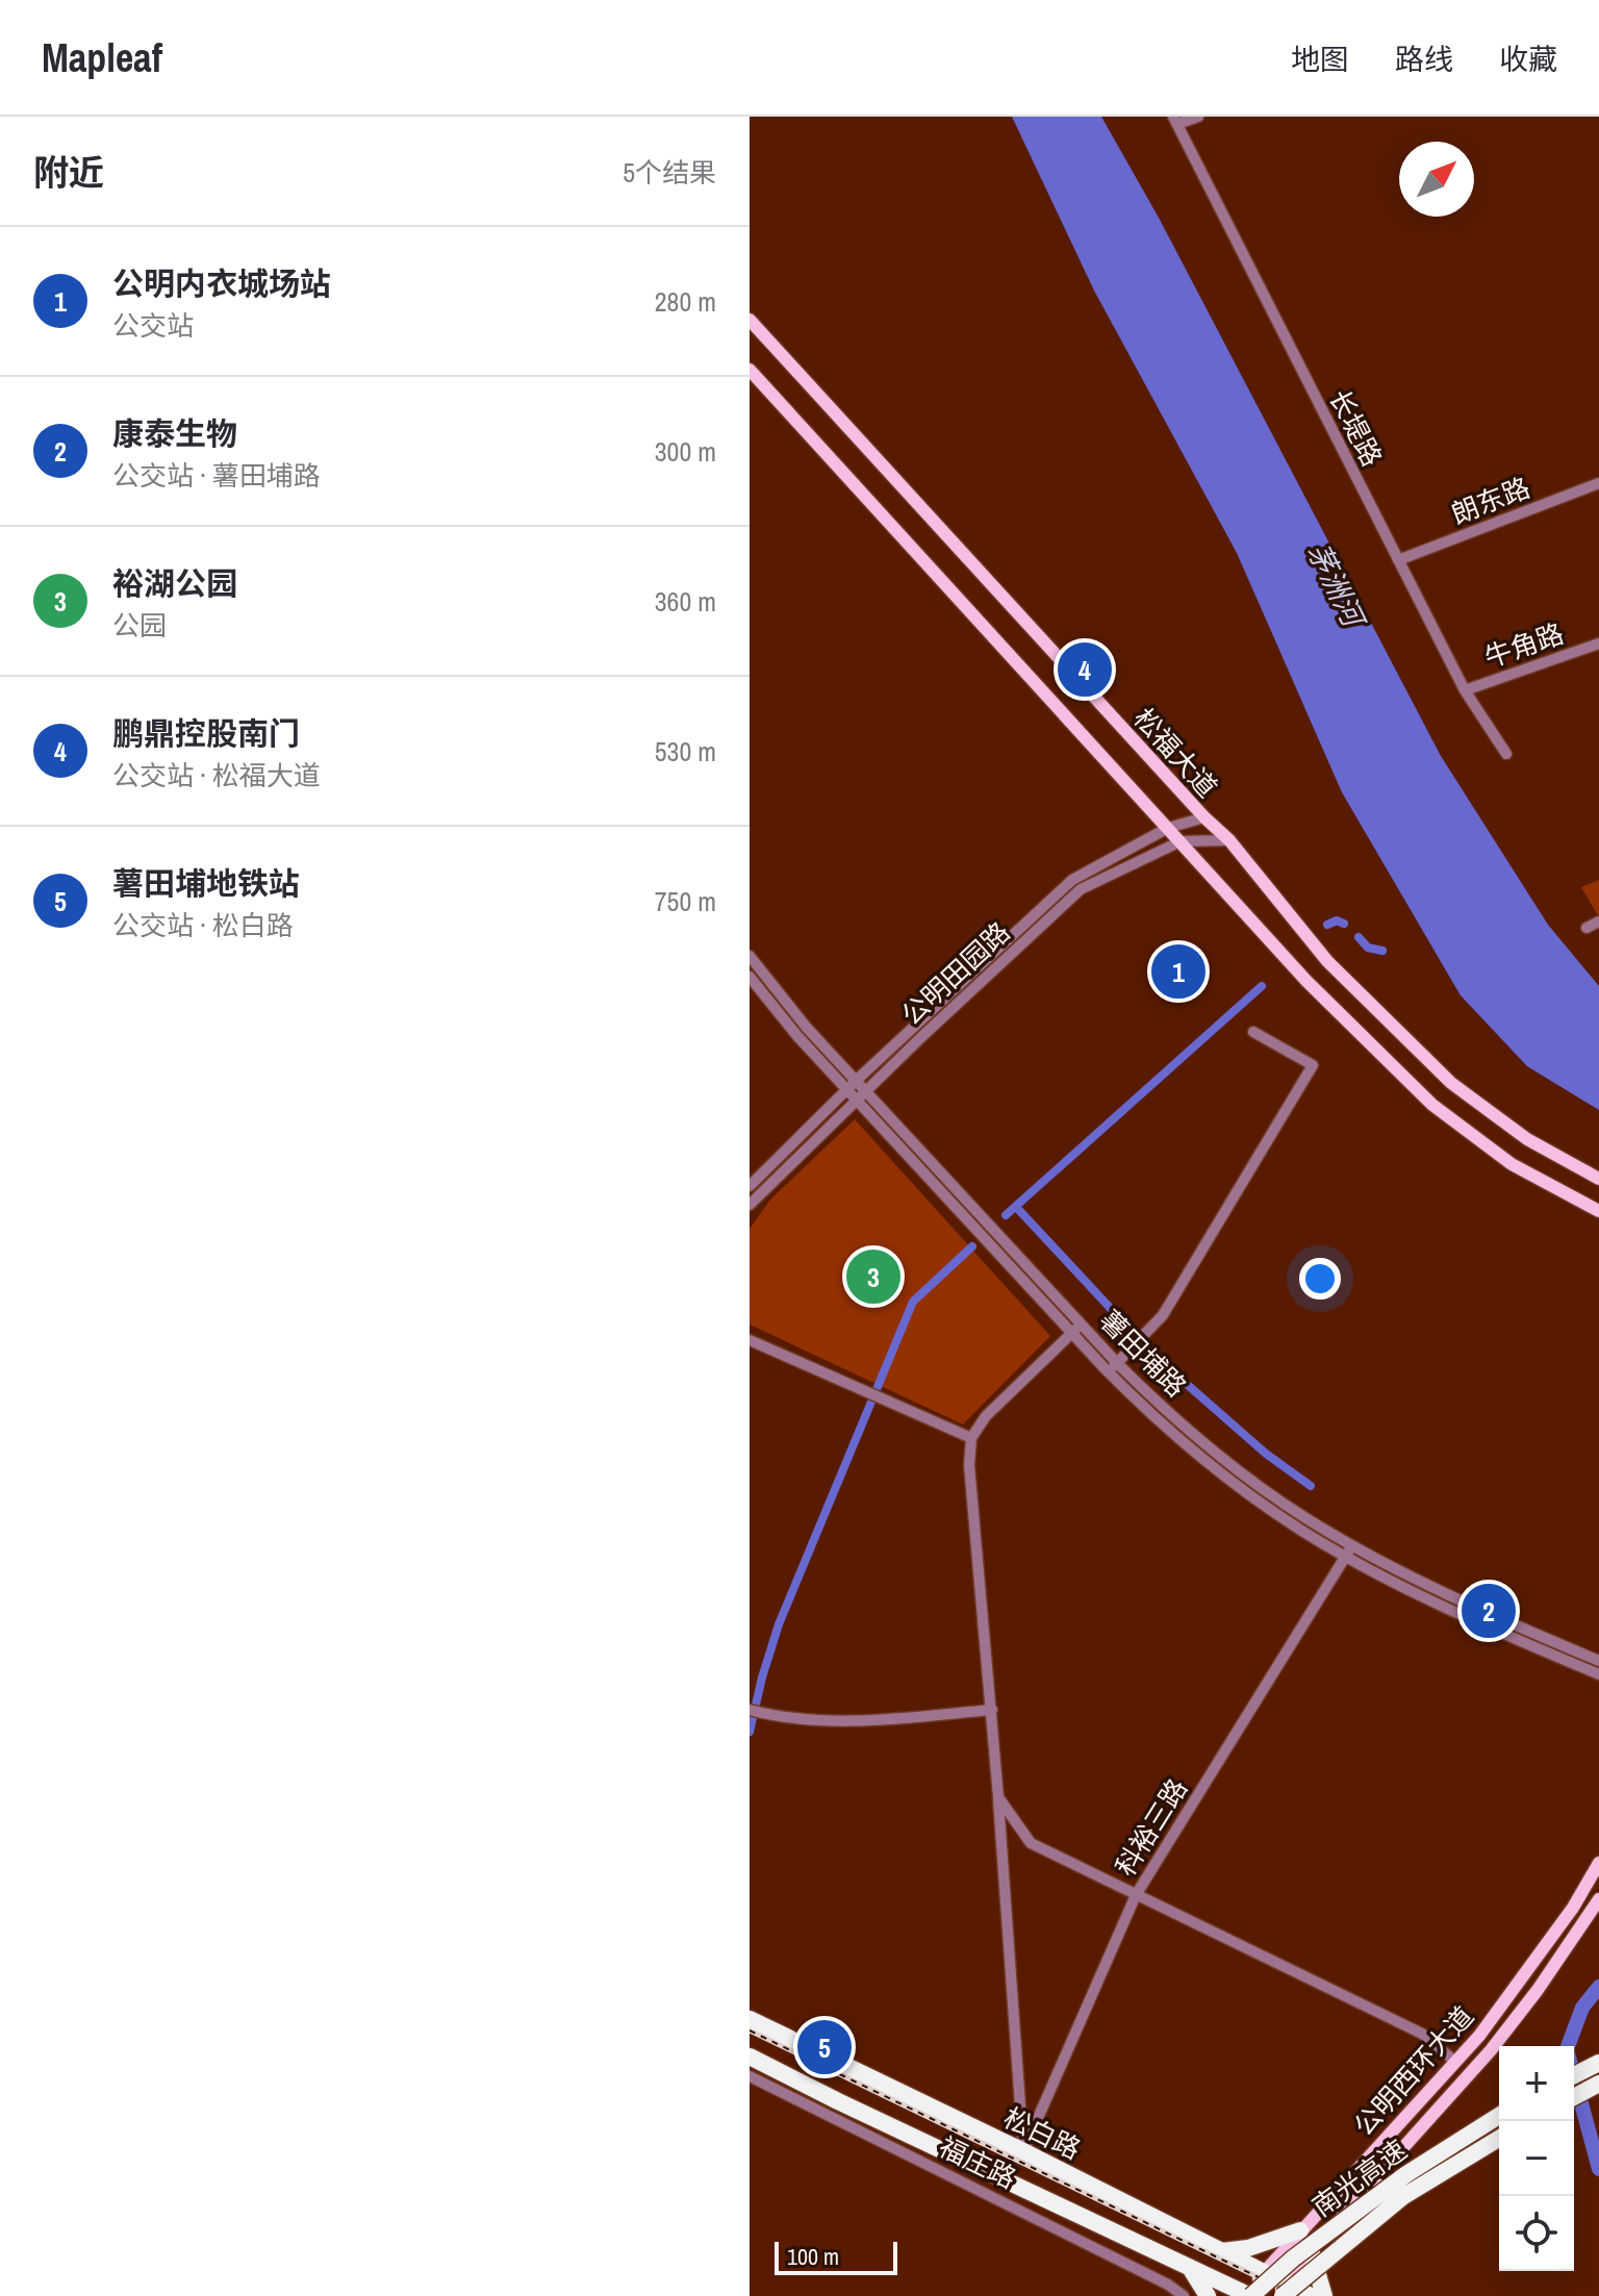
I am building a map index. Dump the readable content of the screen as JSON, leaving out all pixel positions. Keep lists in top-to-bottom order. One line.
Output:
{"streets":{"highway":["松白路","南光高速"],"main road":["松福大道","公明西环大道"],"street":["长堤路","朗东路","牛角路","公明田园路","薯田埔路","科裕三路","福庄路"]},"crossings":[["长堤路","朗东路"],["长堤路","牛角路"],["松福大道","公明田园路"],["公明田园路","薯田埔路"],["薯田埔路","科裕三路"],["科裕三路","松白路"],["公明西环大道","松白路"],["公明西环大道","南光高速"],["松白路","南光高速"]],"water":["茅洲河"],"scale_bar":"100 m","north":"top right","page":{"header":"Mapleaf","nav":["地图","路线","收藏"],"heading":["附近","5个结果"],"list":[{"mark":"1","name":"公明内衣城场站","note":"公交站","value":"280 m"},{"mark":"2","name":"康泰生物","note":"公交站 · 薯田埔路","value":"300 m"},{"mark":"3","name":"裕湖公园","note":"公园","value":"360 m"},{"mark":"4","name":"鹏鼎控股南门","note":"公交站 · 松福大道","value":"530 m"},{"mark":"5","name":"薯田埔地铁站","note":"公交站 · 松白路","value":"750 m"}],"pins":["4","1","3","2","5"],"map_buttons":["+","−"],"scale":"100 m"}}
